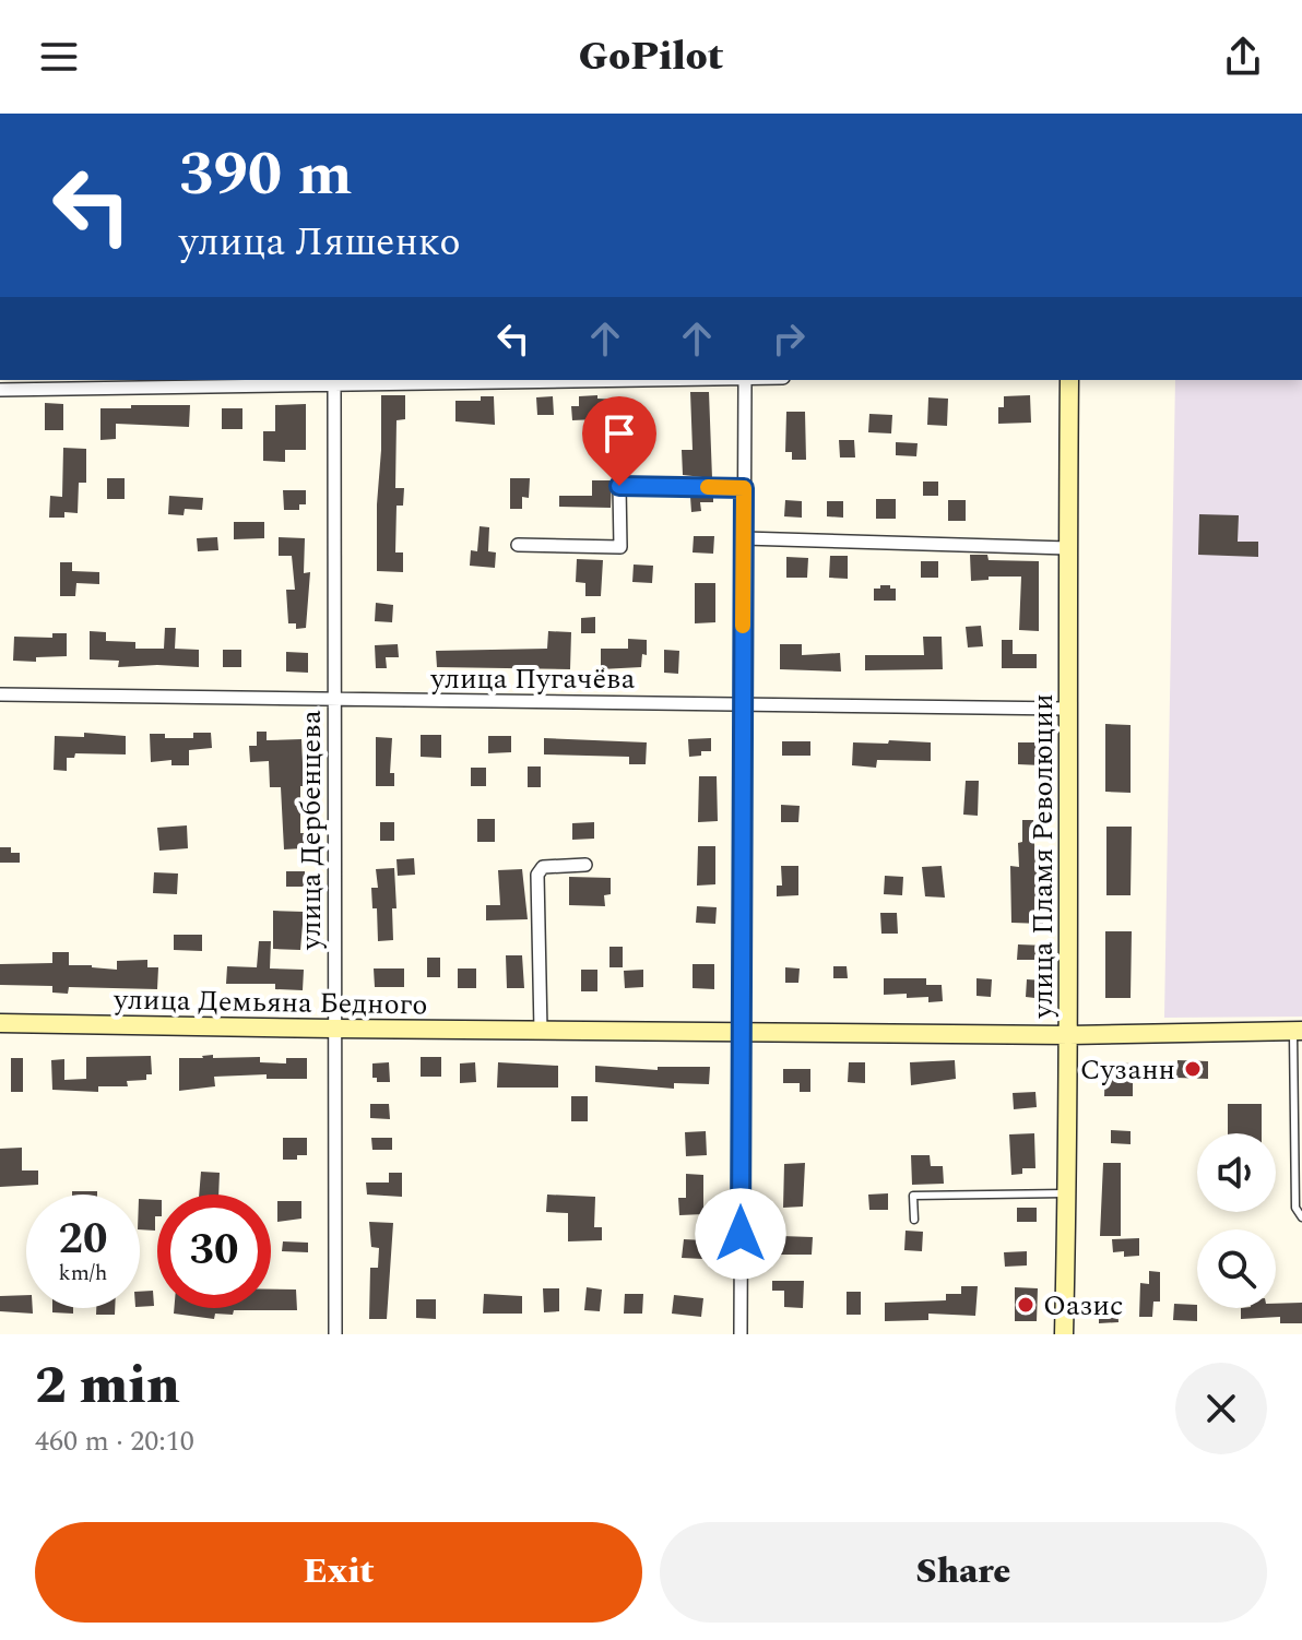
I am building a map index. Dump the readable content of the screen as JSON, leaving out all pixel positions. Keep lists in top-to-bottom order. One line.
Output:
{"streets":{"street":["улица Пугачёва","улица Дербенцева","улица Пламя Революции","улица Демьяна Бедного"]},"crossings":[["улица Пугачёва","улица Дербенцева"],["улица Пугачёва","улица Пламя Революции"],["улица Дербенцева","улица Демьяна Бедного"],["улица Пламя Революции","улица Демьяна Бедного"]],"places":["Сузанн","Оазис"],"page":{"header":"GoPilot","turn":["390 m","улица Ляшенко"],"speed":"20 km/h","limit":"30","heading":["2 min","460 m · 20:10"],"buttons":["Exit","Share"]}}
